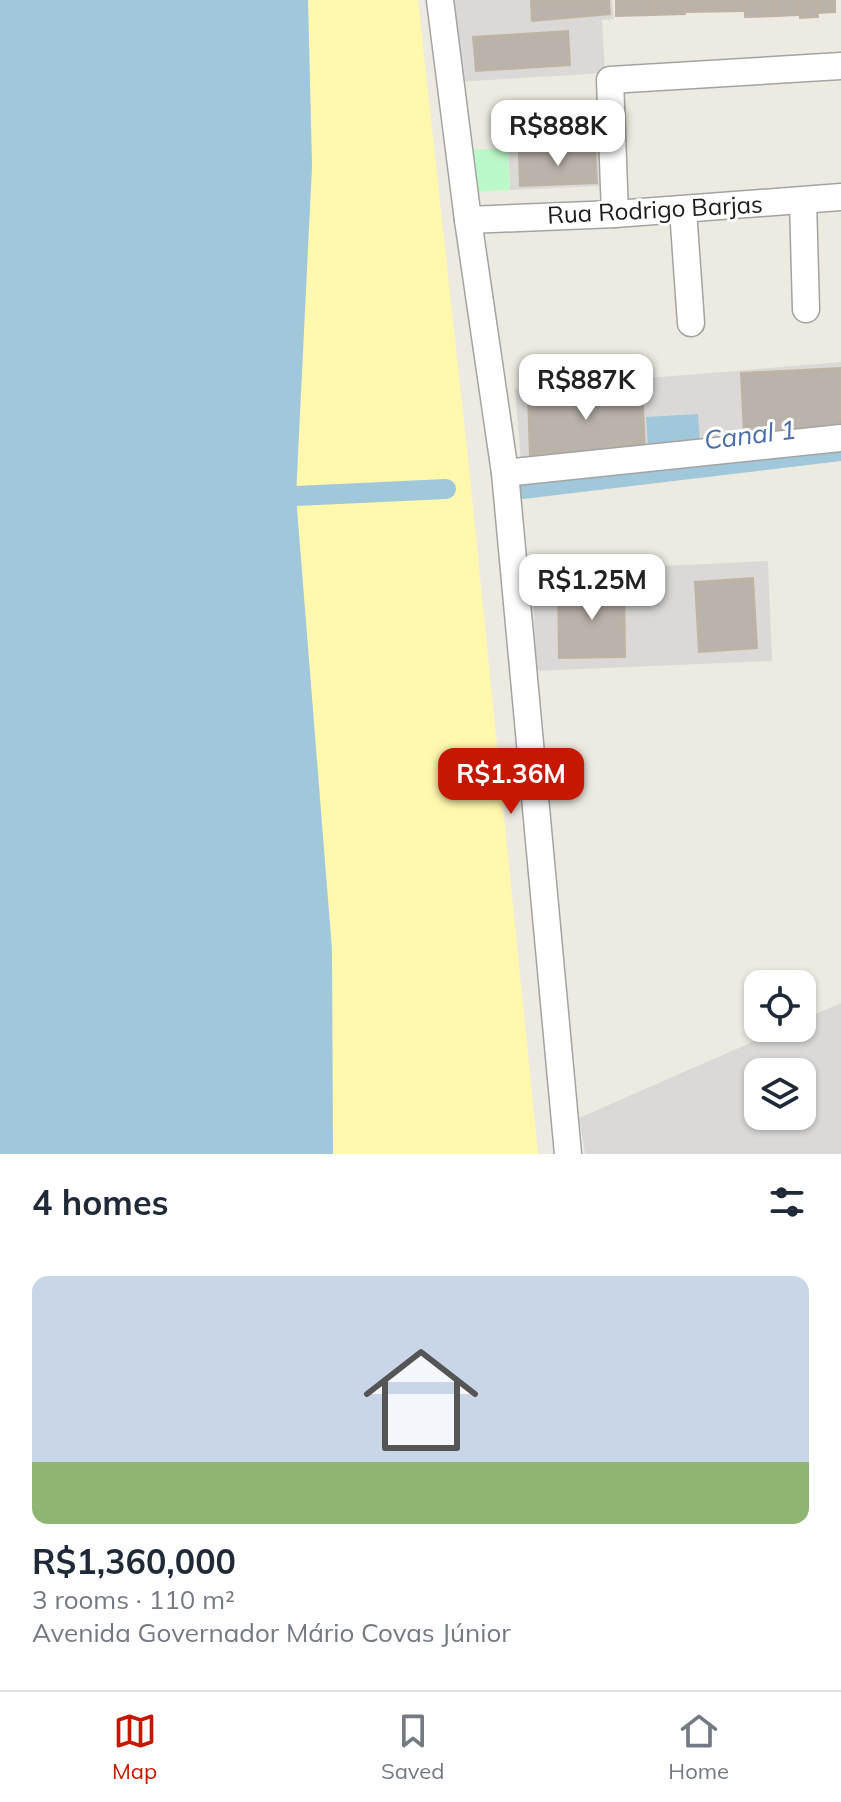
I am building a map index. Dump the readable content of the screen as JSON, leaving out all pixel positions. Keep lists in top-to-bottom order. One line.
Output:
{"streets":{"street":["Rua Rodrigo Barjas"]},"water":["Canal 1"],"page":{"price":["R$888K","R$887K","R$1.25M","R$1.36M"],"heading":"4 homes","list":[{"name":"R$1,360,000","note":"3 rooms · 110 m² · Avenida Governador Mário Covas Júnior"}],"tabs":["Map","Saved","Home"]}}
